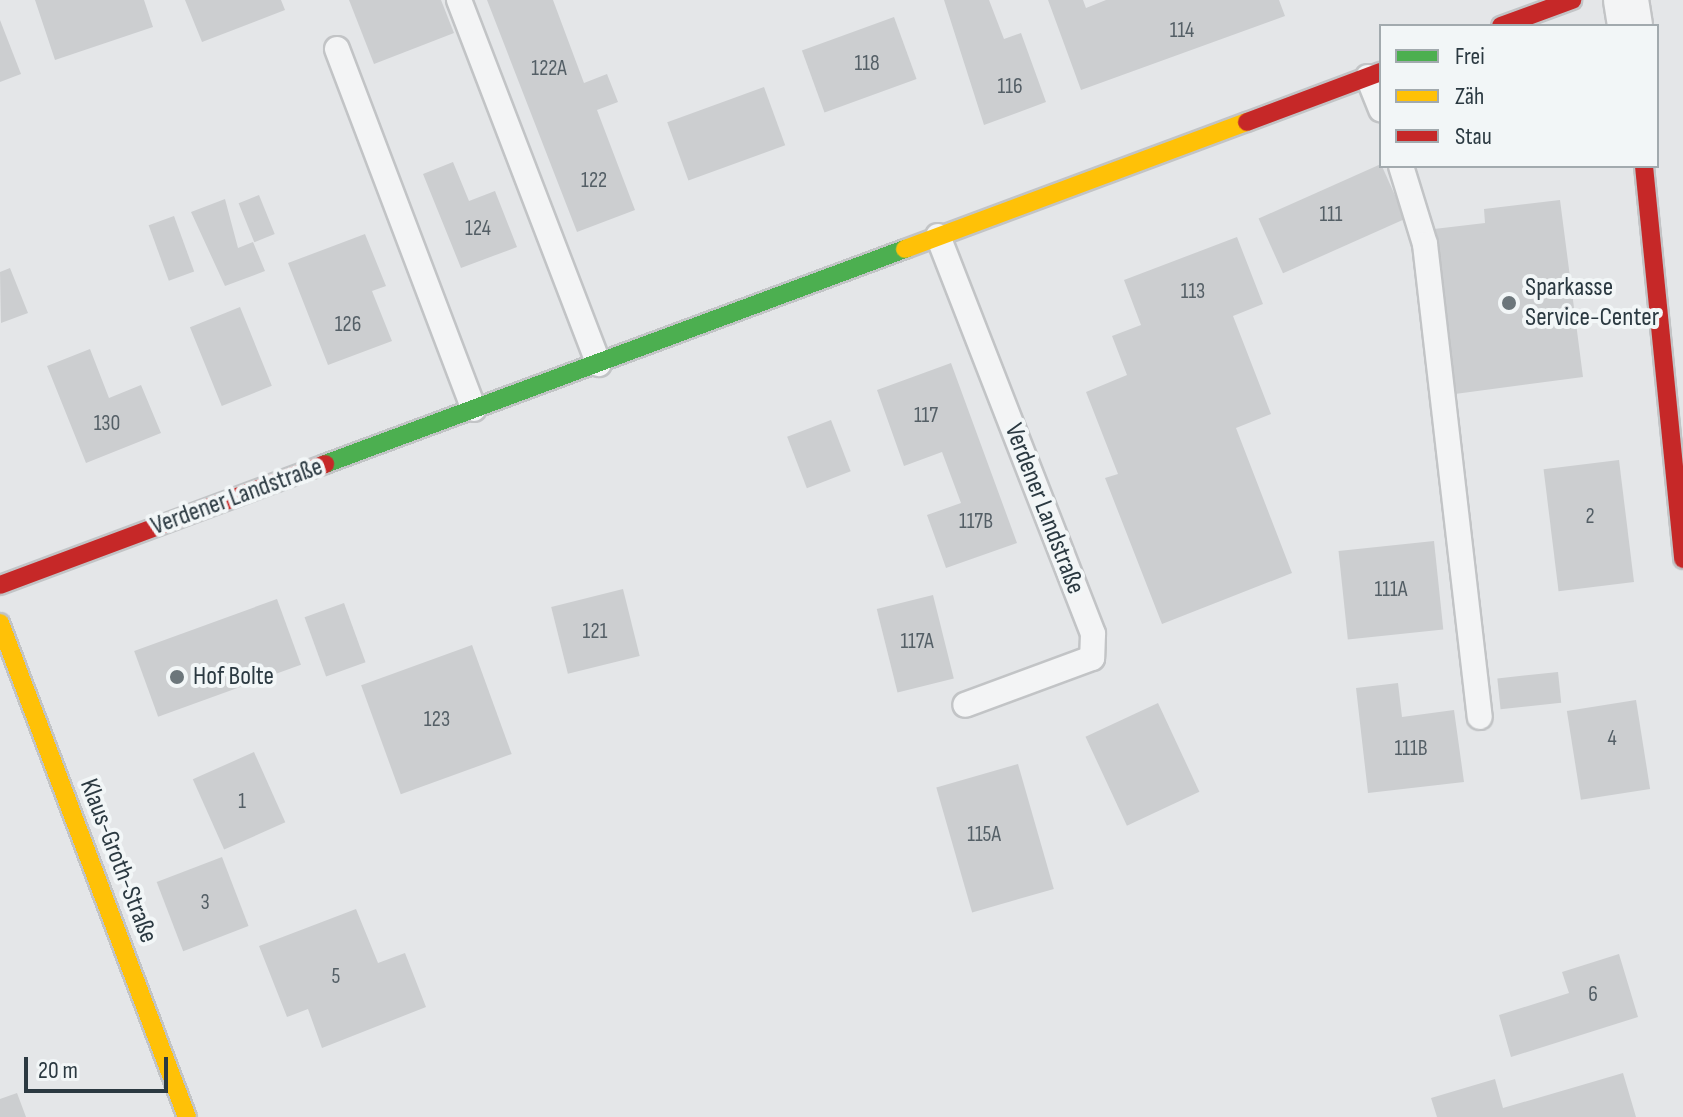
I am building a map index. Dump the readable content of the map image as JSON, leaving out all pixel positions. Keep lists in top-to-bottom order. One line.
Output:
{"streets":{"main road":["Verdener Landstraße","Klaus-Groth-Straße"]},"places":["Sparkasse Service-Center","Hof Bolte"],"house_numbers":["114","118","122A","116","122","111","124","113","126","117","130","2","117B","111A","121","117A","123","4","111B","1","115A","3","5","6"],"legend":["Frei","Zäh","Stau"],"scale_bar":"20 m"}
